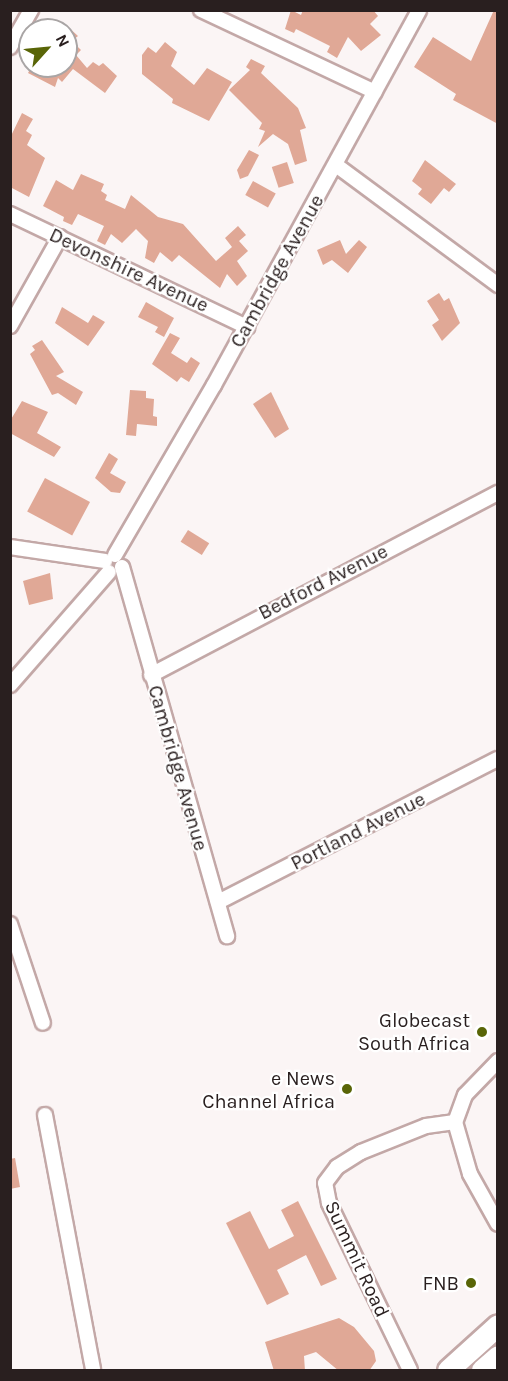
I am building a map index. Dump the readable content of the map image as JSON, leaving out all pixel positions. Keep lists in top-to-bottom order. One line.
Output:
{"streets":{"street":["Devonshire Avenue","Cambridge Avenue","Bedford Avenue","Portland Avenue","Summit Road"]},"crossings":[["Devonshire Avenue","Cambridge Avenue"],["Cambridge Avenue","Bedford Avenue"],["Cambridge Avenue","Portland Avenue"]],"places":["Globecast South Africa","e News Channel Africa","FNB"],"north":"top right"}
